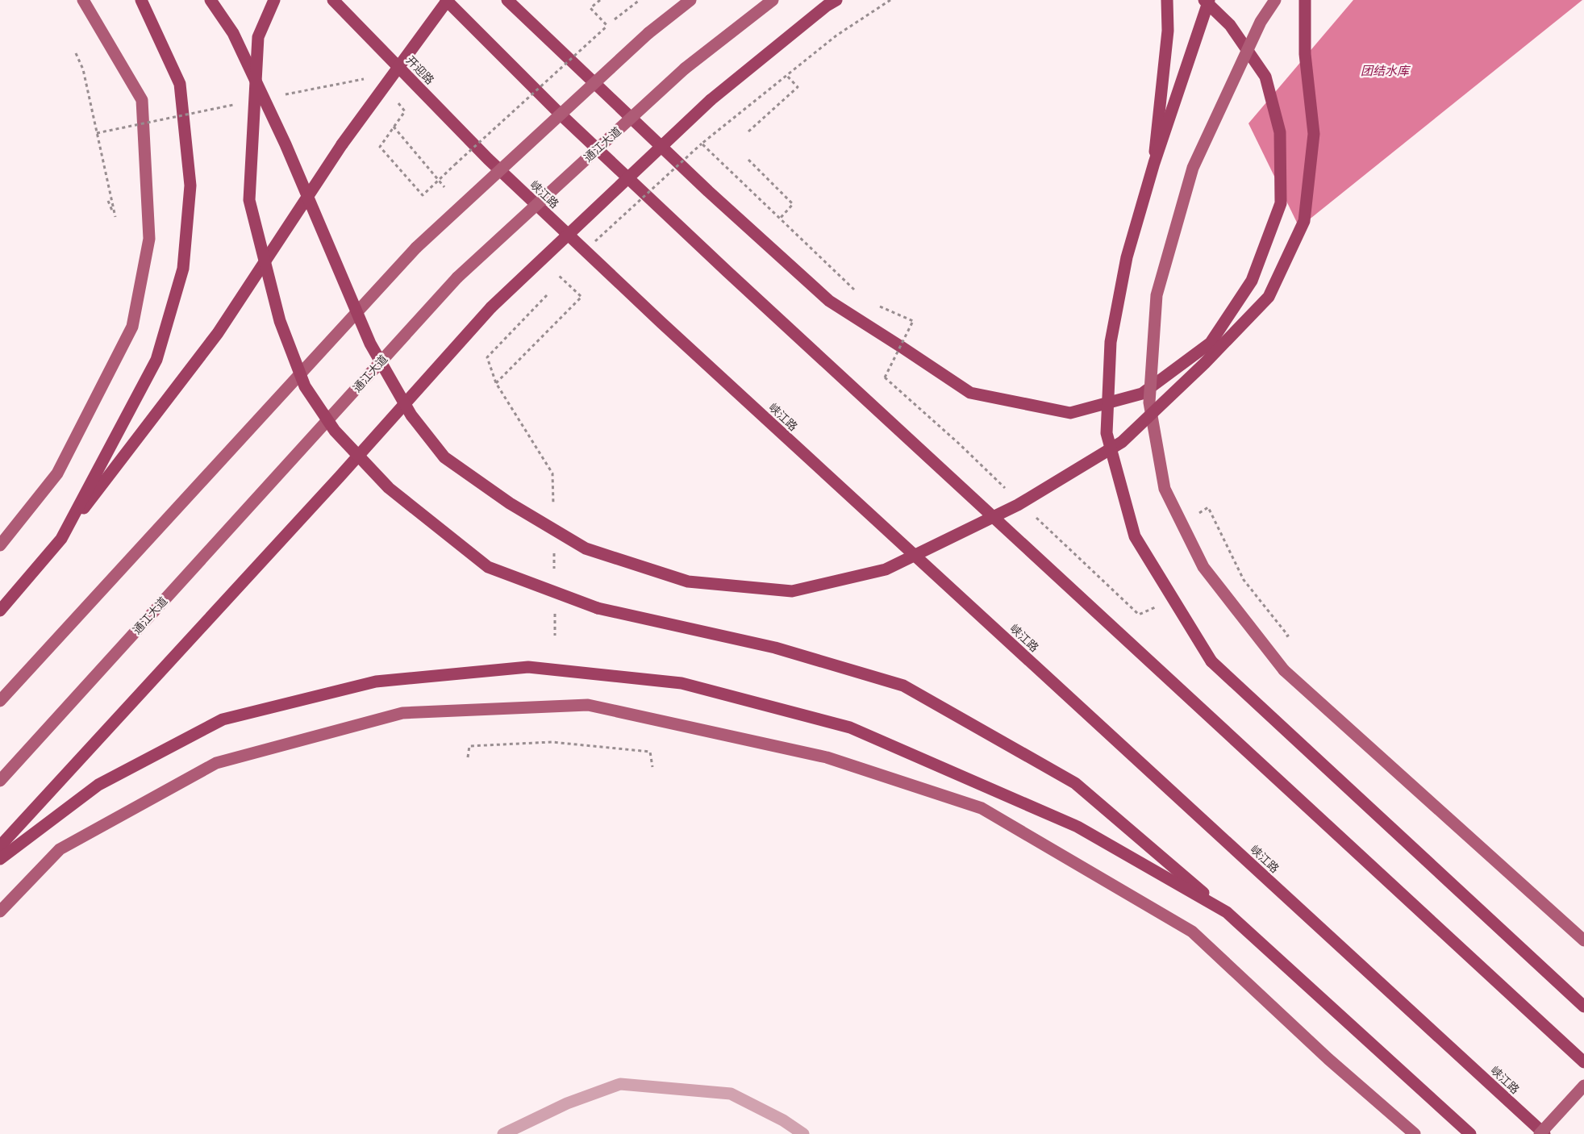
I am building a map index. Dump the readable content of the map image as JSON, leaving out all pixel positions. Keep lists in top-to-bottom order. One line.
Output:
{"streets":{"highway":["开迎路","峡江路"],"main road":["通江大道"]},"crossings":[["开迎路","峡江路"]],"water":["团结水库"]}
